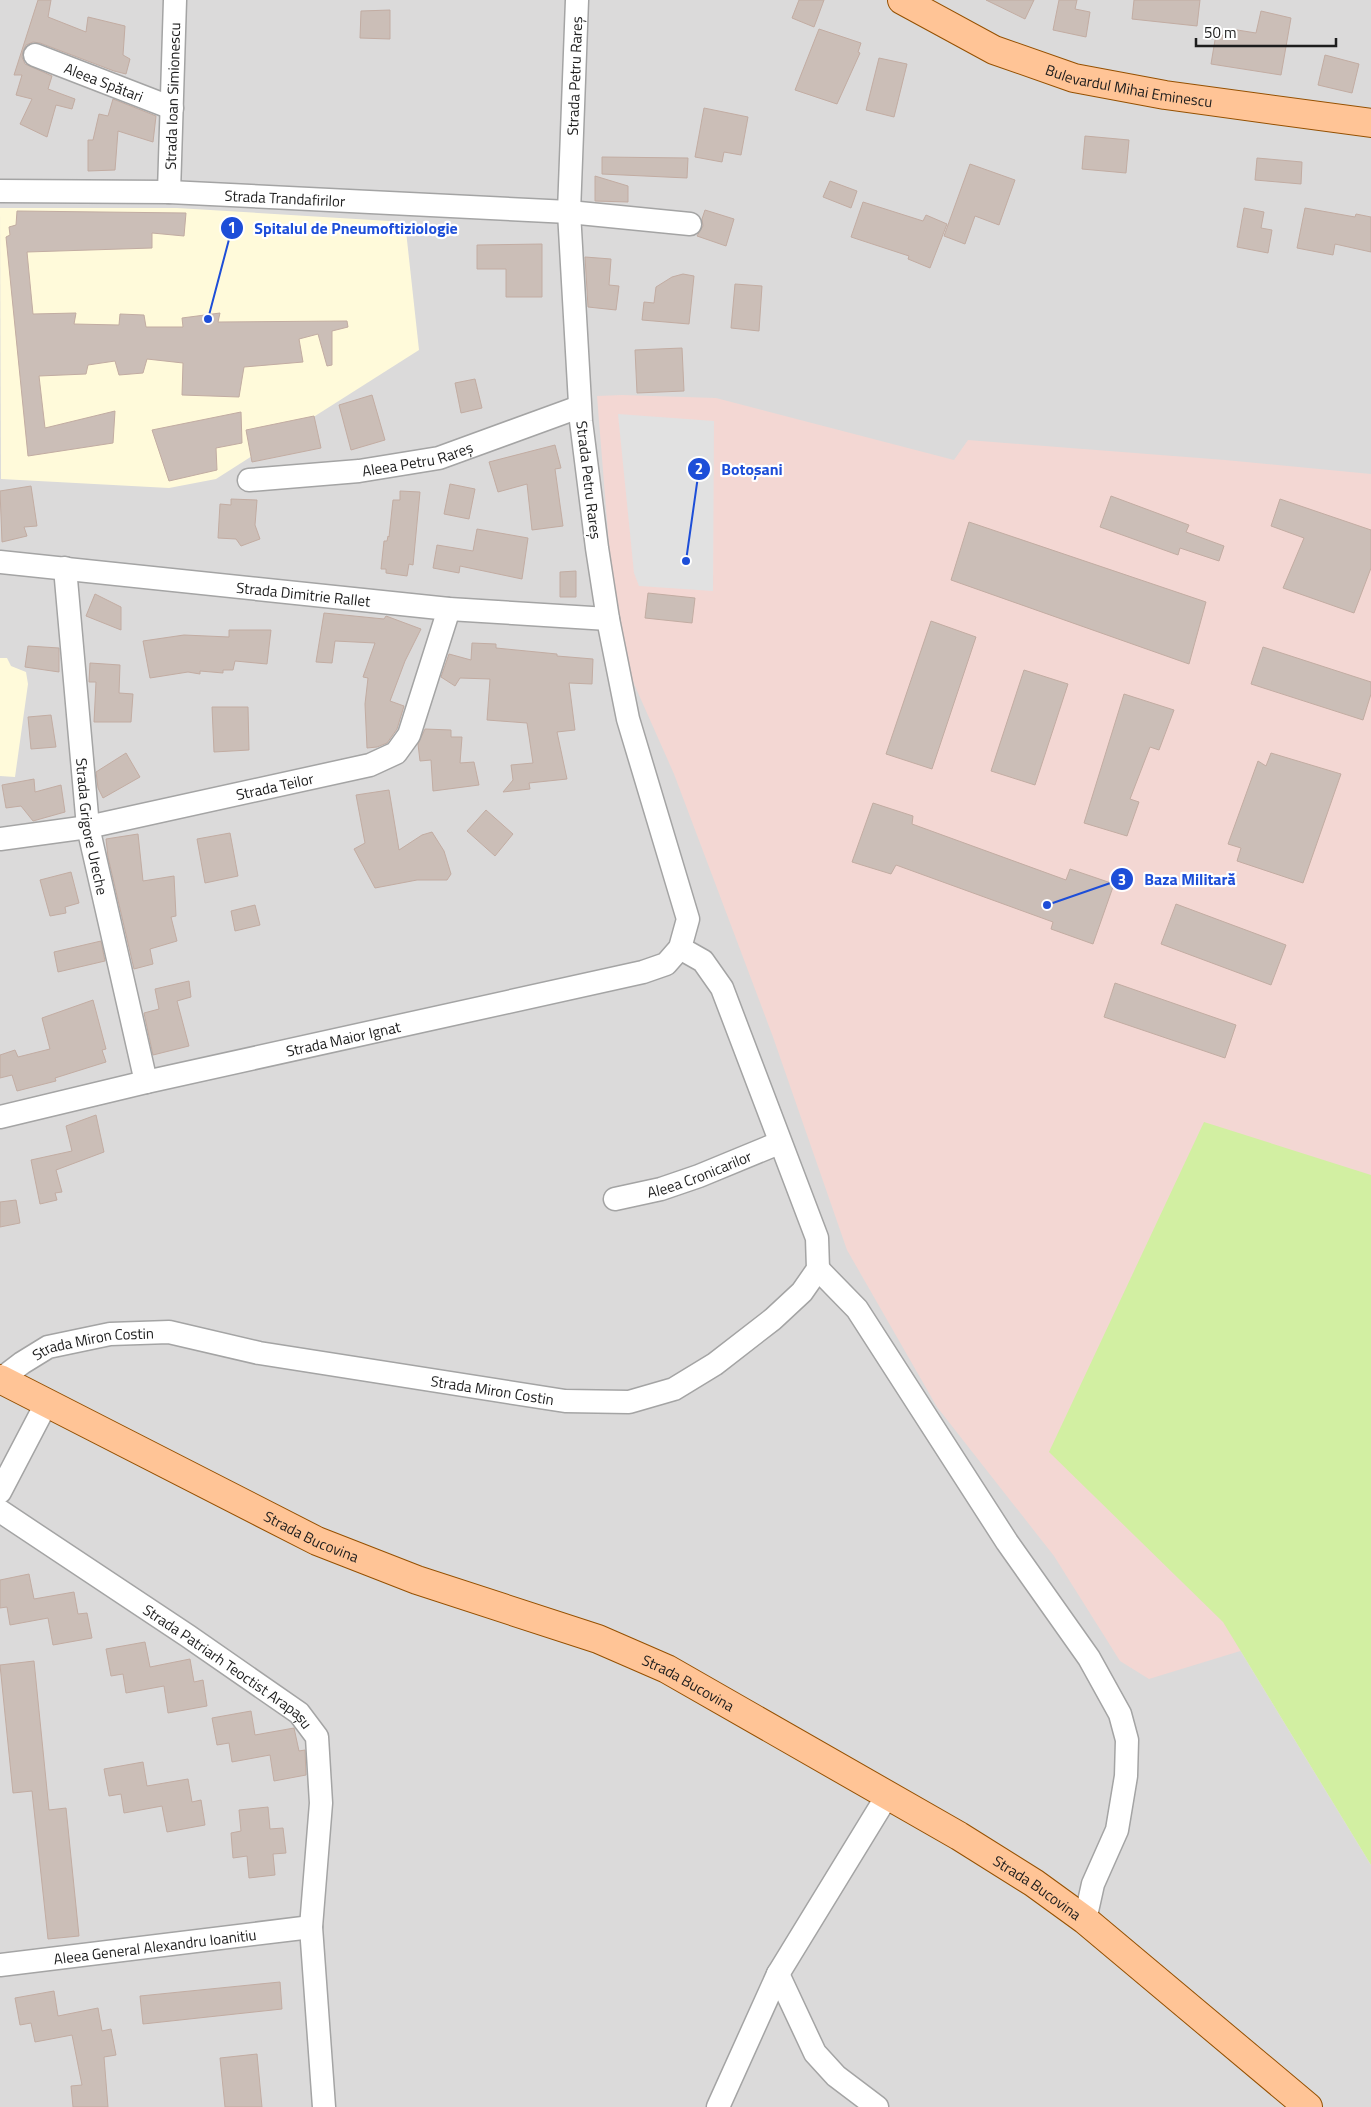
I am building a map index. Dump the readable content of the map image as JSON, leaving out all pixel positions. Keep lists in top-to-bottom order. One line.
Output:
{"streets":{"main road":["Bulevardul Mihai Eminescu","Strada Bucovina"],"street":["Strada Petru Rareș","Aleea Spătari","Strada Ioan Simionescu","Strada Trandafirilor","Aleea Petru Rareș","Strada Dimitrie Rallet","Strada Teilor","Strada Grigore Ureche","Strada Maior Ignat","Aleea Cronicarilor","Strada Miron Costin","Strada Patriarh Teoctist Arapașu","Aleea General Alexandru Ioanitiu"]},"crossings":[["Strada Petru Rareș","Strada Trandafirilor"],["Strada Petru Rareș","Aleea Petru Rareș"],["Strada Petru Rareș","Strada Dimitrie Rallet"],["Strada Petru Rareș","Strada Maior Ignat"],["Aleea Spătari","Strada Ioan Simionescu"],["Strada Ioan Simionescu","Strada Trandafirilor"],["Strada Dimitrie Rallet","Strada Teilor"],["Strada Dimitrie Rallet","Strada Grigore Ureche"],["Strada Teilor","Strada Grigore Ureche"],["Strada Grigore Ureche","Strada Maior Ignat"],["Strada Miron Costin","Strada Bucovina"],["Strada Patriarh Teoctist Arapașu","Aleea General Alexandru Ioanitiu"]],"places":["Spitalul de Pneumoftiziologie","Botoșani","Baza Militară"],"scale_bar":"50 m"}
